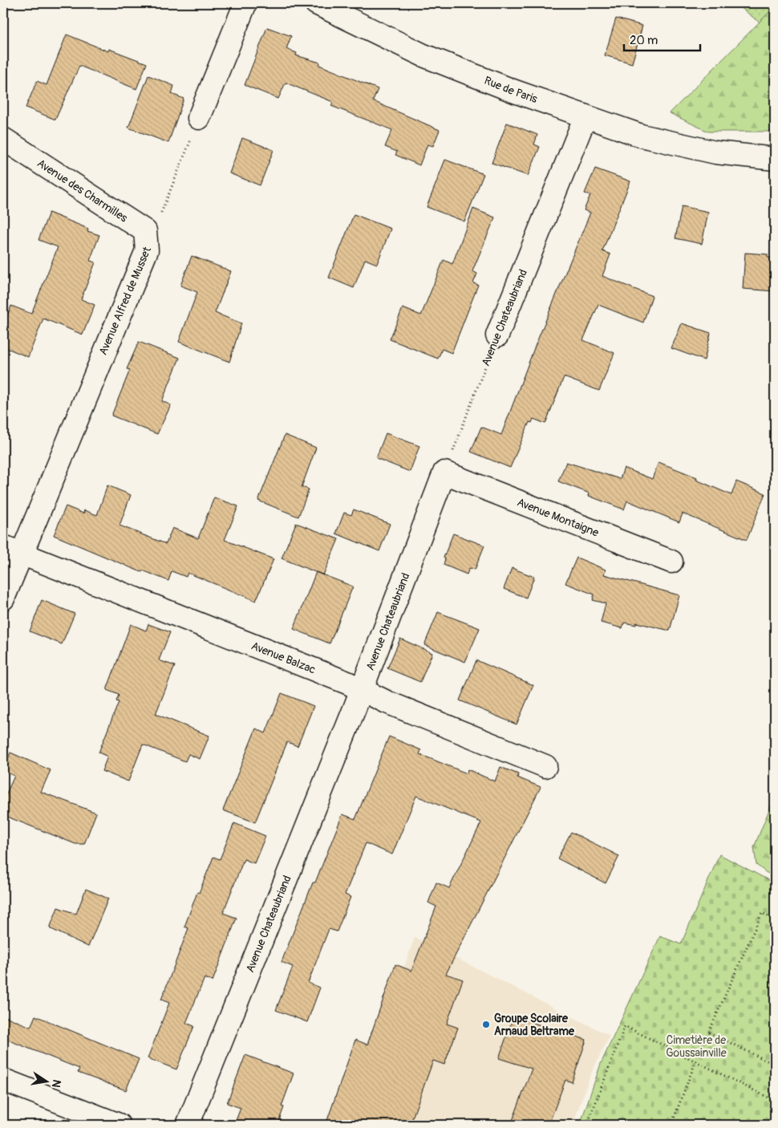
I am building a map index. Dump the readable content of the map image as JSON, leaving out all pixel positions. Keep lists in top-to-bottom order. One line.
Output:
{"streets":{"street":["Rue de Paris","Avenue des Charmilles","Avenue Alfred de Musset","Avenue Chateaubriand","Avenue Montaigne","Avenue Balzac"]},"crossings":[["Rue de Paris","Avenue Chateaubriand"],["Avenue des Charmilles","Avenue Alfred de Musset"],["Avenue Alfred de Musset","Avenue Balzac"],["Avenue Chateaubriand","Avenue Montaigne"],["Avenue Chateaubriand","Avenue Balzac"]],"parks":["Cimetière de Goussainville"],"places":["Groupe Scolaire Arnaud Beltrame"],"scale_bar":"20 m","north":"right"}
